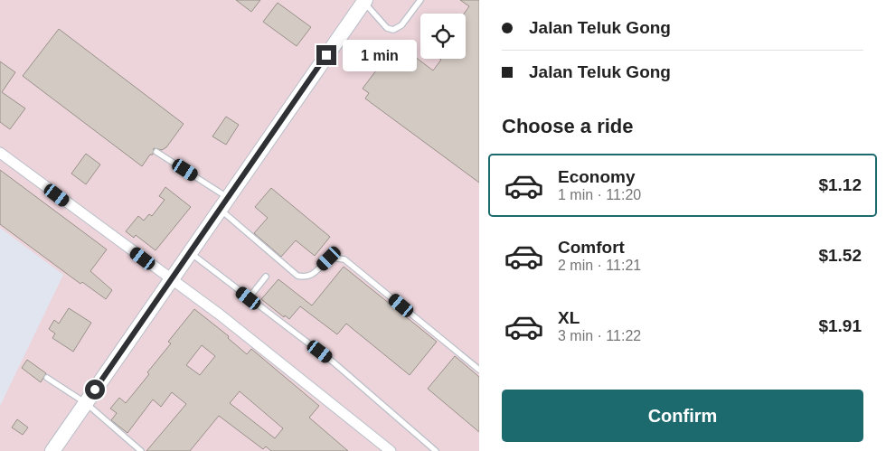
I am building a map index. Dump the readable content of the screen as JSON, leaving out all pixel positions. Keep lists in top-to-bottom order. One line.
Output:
{"page":{"banner":["Jalan Teluk Gong","Jalan Teluk Gong"],"bubble":"1 min","heading":"Choose a ride","list":[{"name":"Economy","note":"1 min · 11:20","value":"$1.12"},{"name":"Comfort","note":"2 min · 11:21","value":"$1.52"},{"name":"XL","note":"3 min · 11:22","value":"$1.91"}],"buttons":"Confirm"}}
